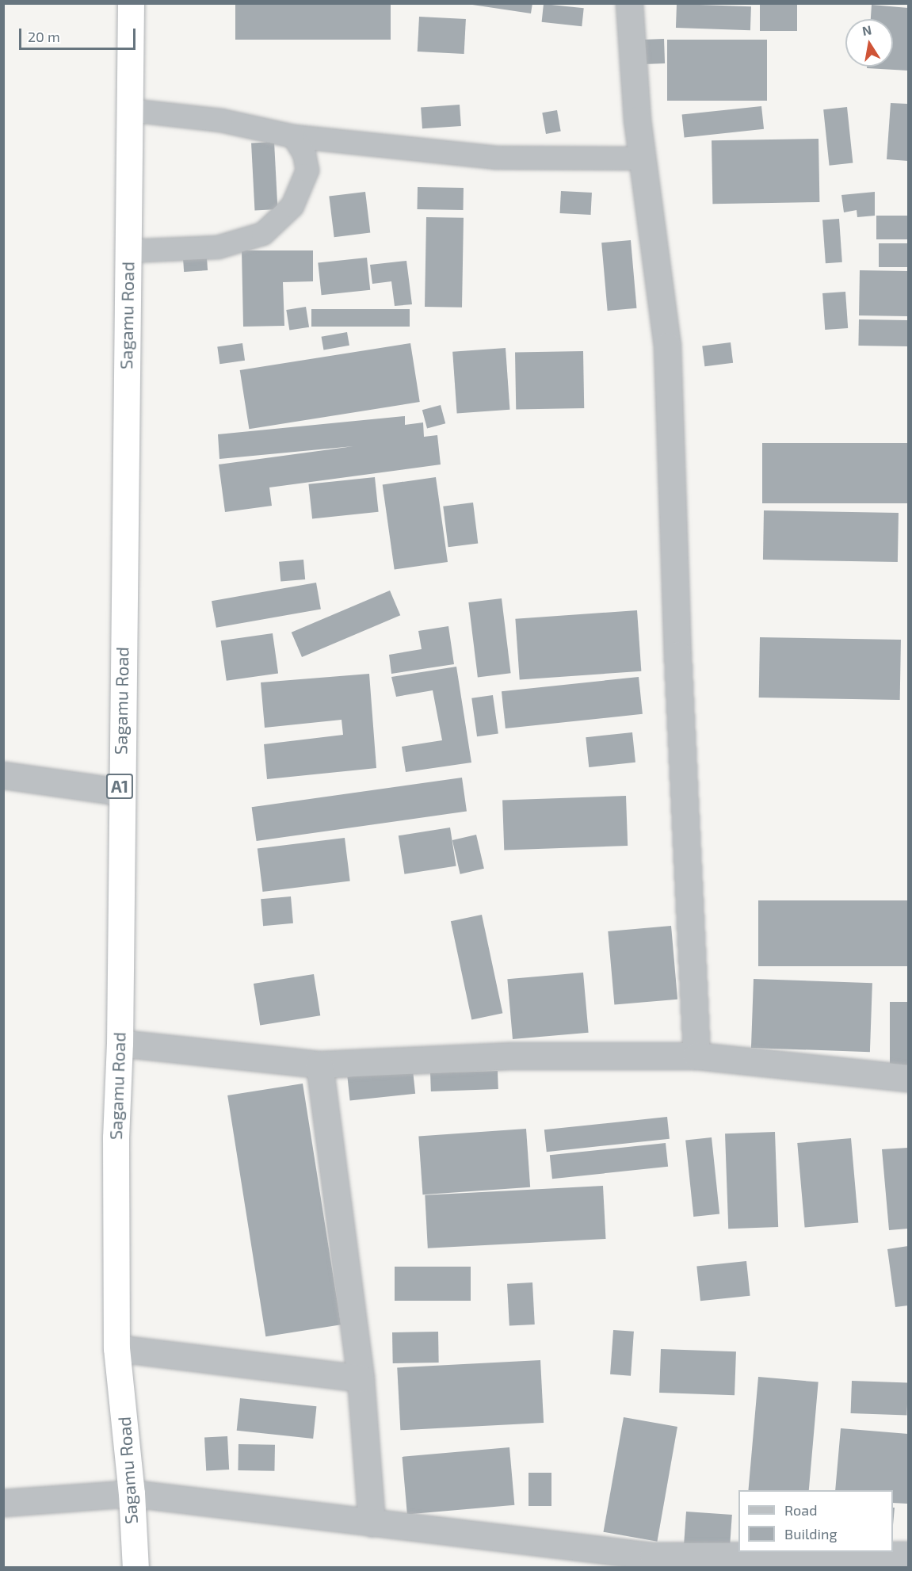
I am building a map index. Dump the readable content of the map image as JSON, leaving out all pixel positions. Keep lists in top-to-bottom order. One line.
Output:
{"streets":{"highway":["Sagamu Road","A1"]},"legend":["Road","Building"],"scale_bar":"20 m","north":"top"}
